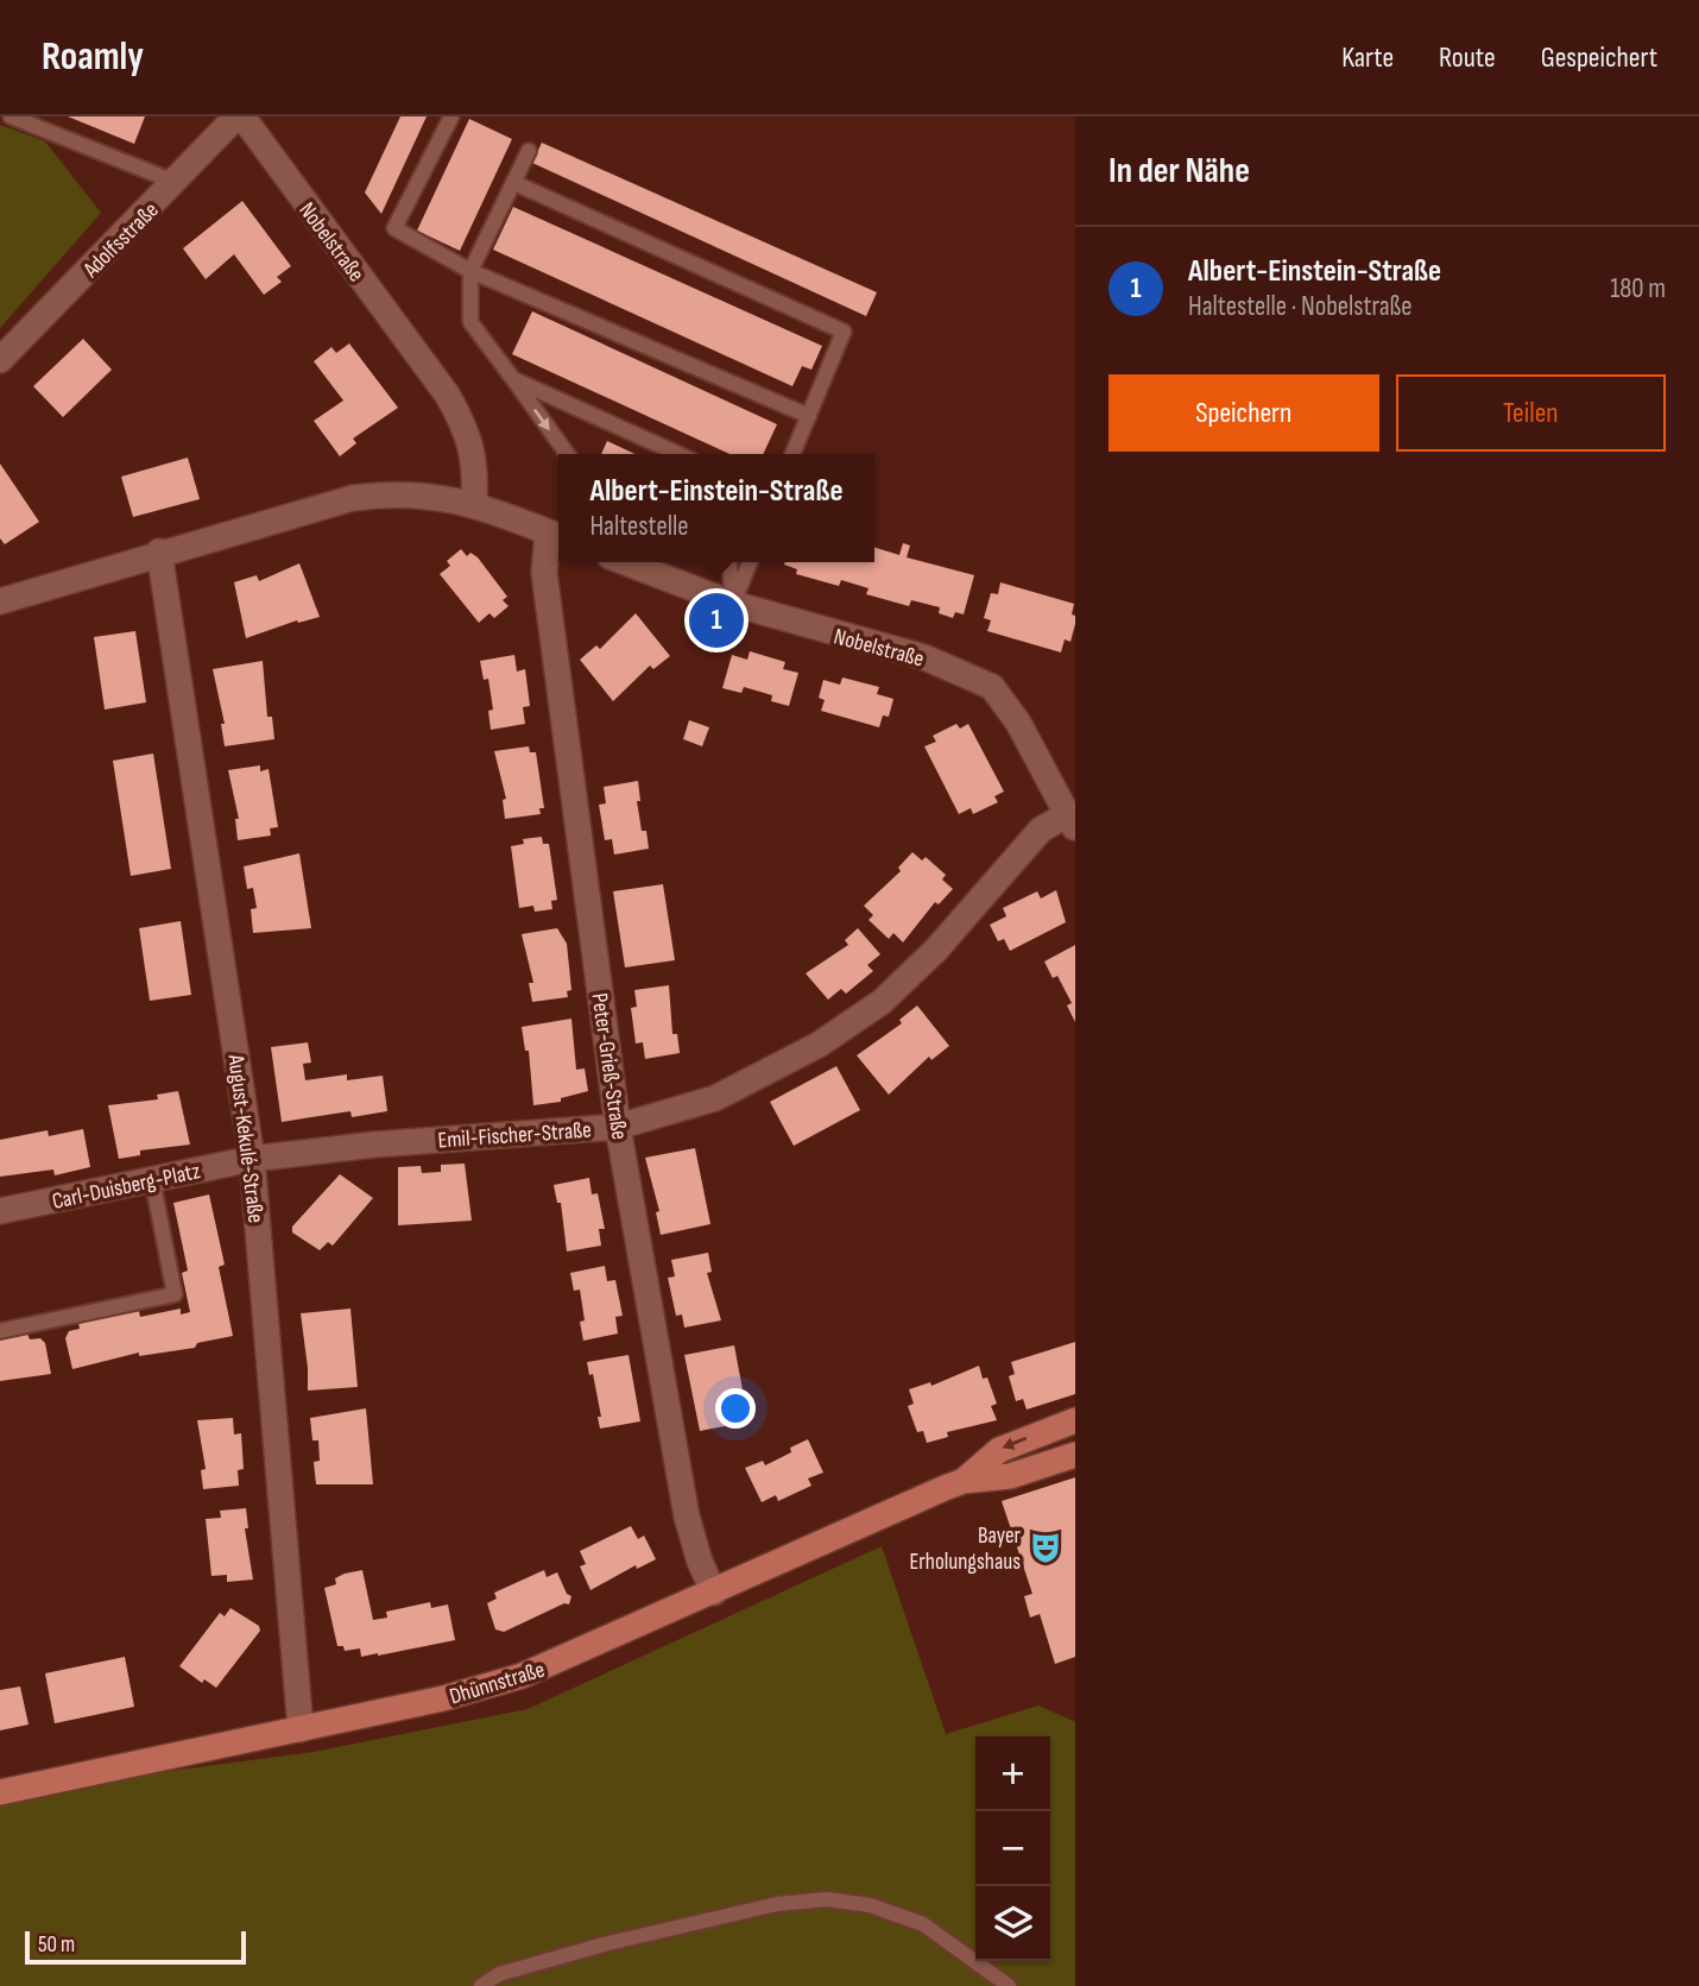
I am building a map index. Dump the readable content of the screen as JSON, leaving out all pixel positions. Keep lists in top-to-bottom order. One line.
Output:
{"streets":{"main road":["Dhünnstraße"],"street":["Adolfsstraße","Nobelstraße","Peter-Grieß-Straße","Emil-Fischer-Straße","August-Kekulé-Straße","Carl-Duisberg-Platz"]},"crossings":[["Adolfsstraße","Nobelstraße"],["Nobelstraße","Emil-Fischer-Straße"],["Peter-Grieß-Straße","Emil-Fischer-Straße"],["Peter-Grieß-Straße","Dhünnstraße"],["Emil-Fischer-Straße","August-Kekulé-Straße"],["Emil-Fischer-Straße","Carl-Duisberg-Platz"],["August-Kekulé-Straße","Carl-Duisberg-Platz"],["August-Kekulé-Straße","Dhünnstraße"]],"places":{"theatre":["Bayer Erholungshaus"]},"scale_bar":"50 m","page":{"header":"Roamly","nav":["Karte","Route","Gespeichert"],"heading":"In der Nähe","list":[{"mark":"1","name":"Albert-Einstein-Straße","note":"Haltestelle · Nobelstraße","value":"180 m"}],"buttons":["Speichern","Teilen"],"popup":["Albert-Einstein-Straße","Haltestelle"],"pins":"1","map_buttons":["+","−"],"scale":"50 m"}}
